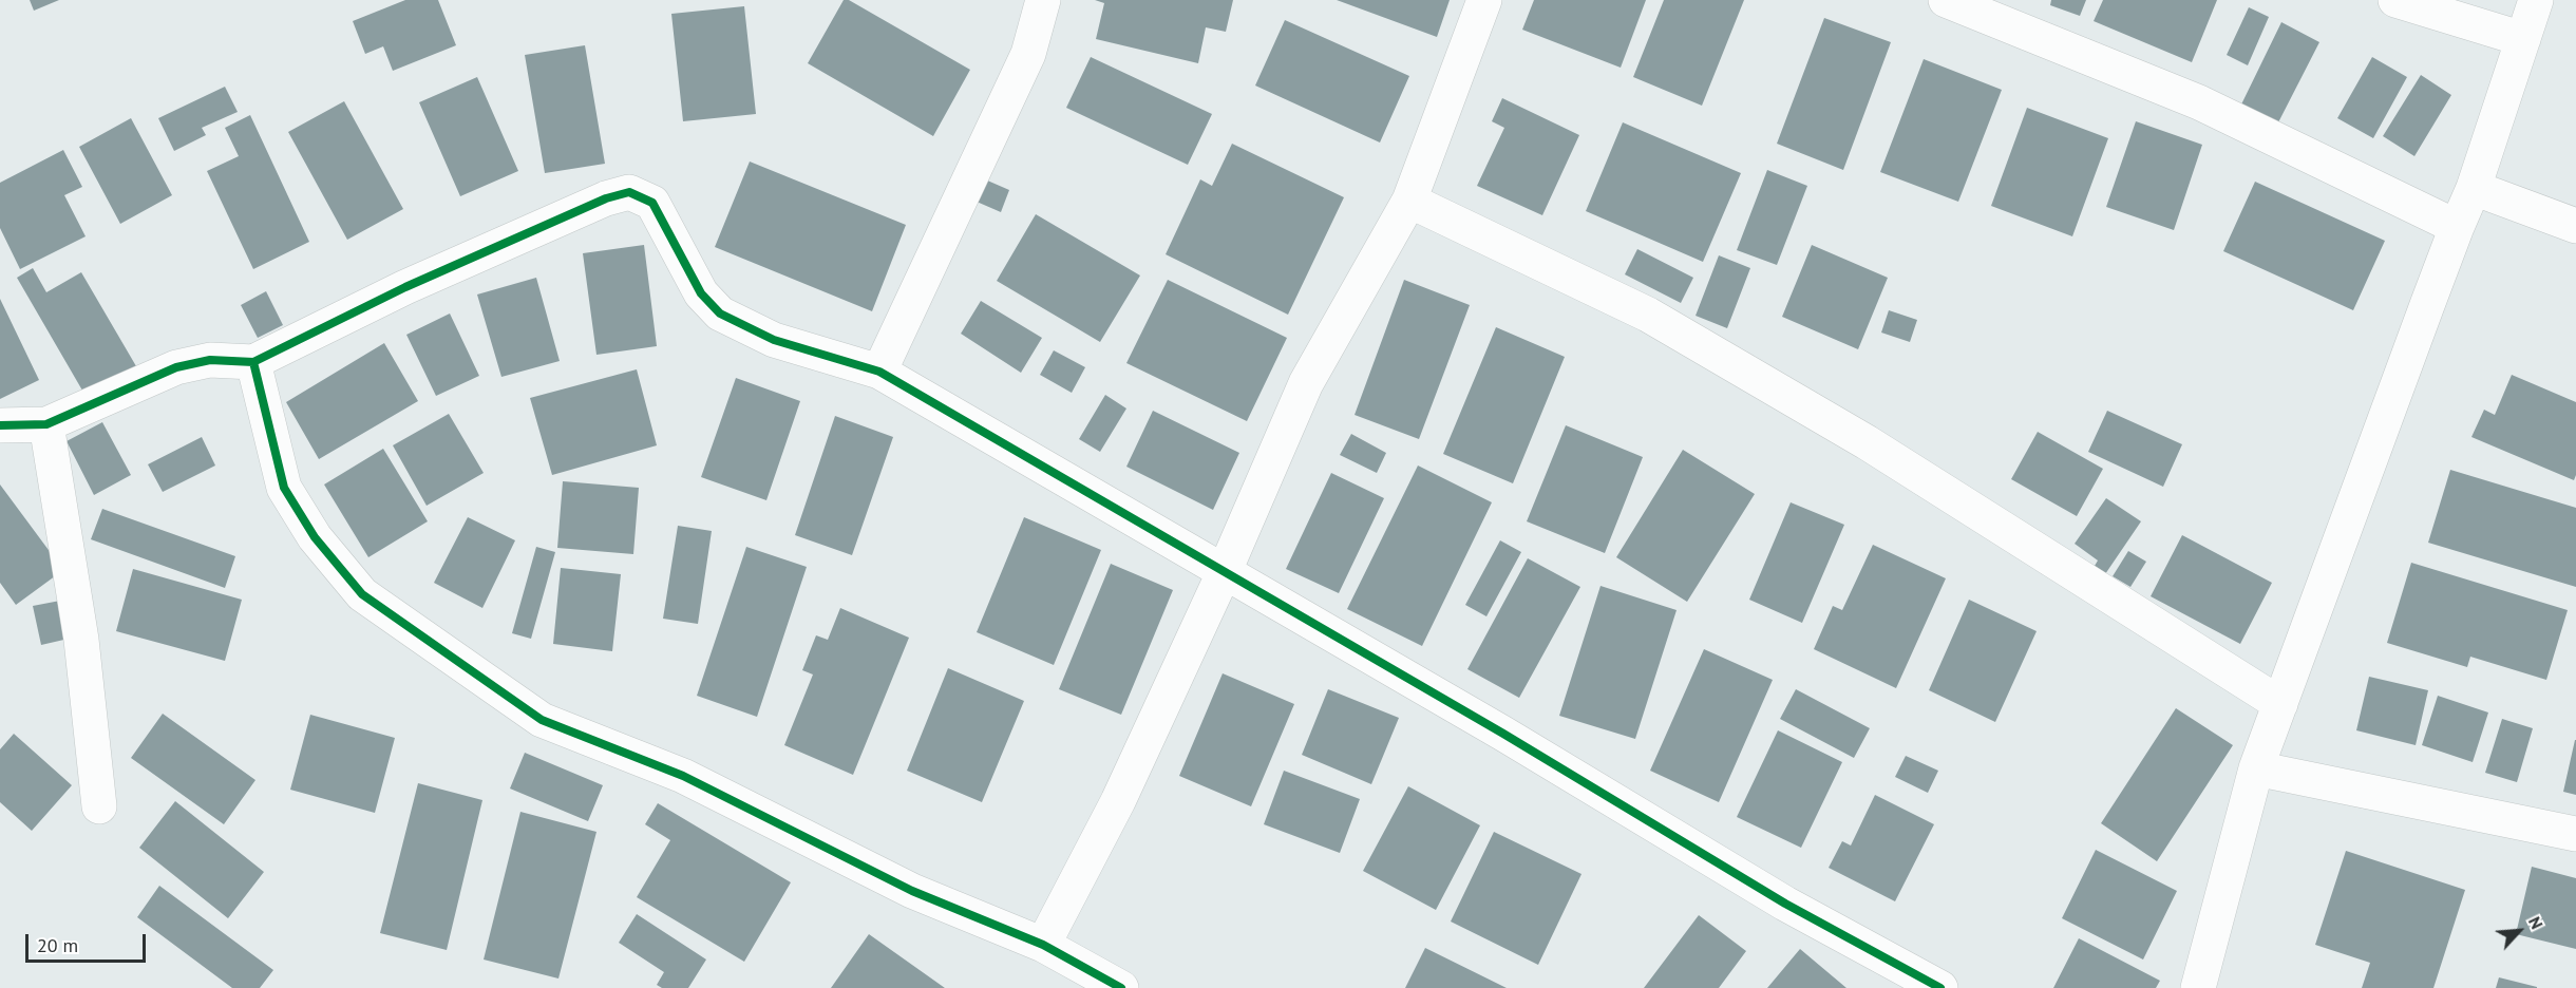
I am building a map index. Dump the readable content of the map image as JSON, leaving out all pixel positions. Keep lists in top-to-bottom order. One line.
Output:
{"scale_bar":"20 m","north":"top right"}
